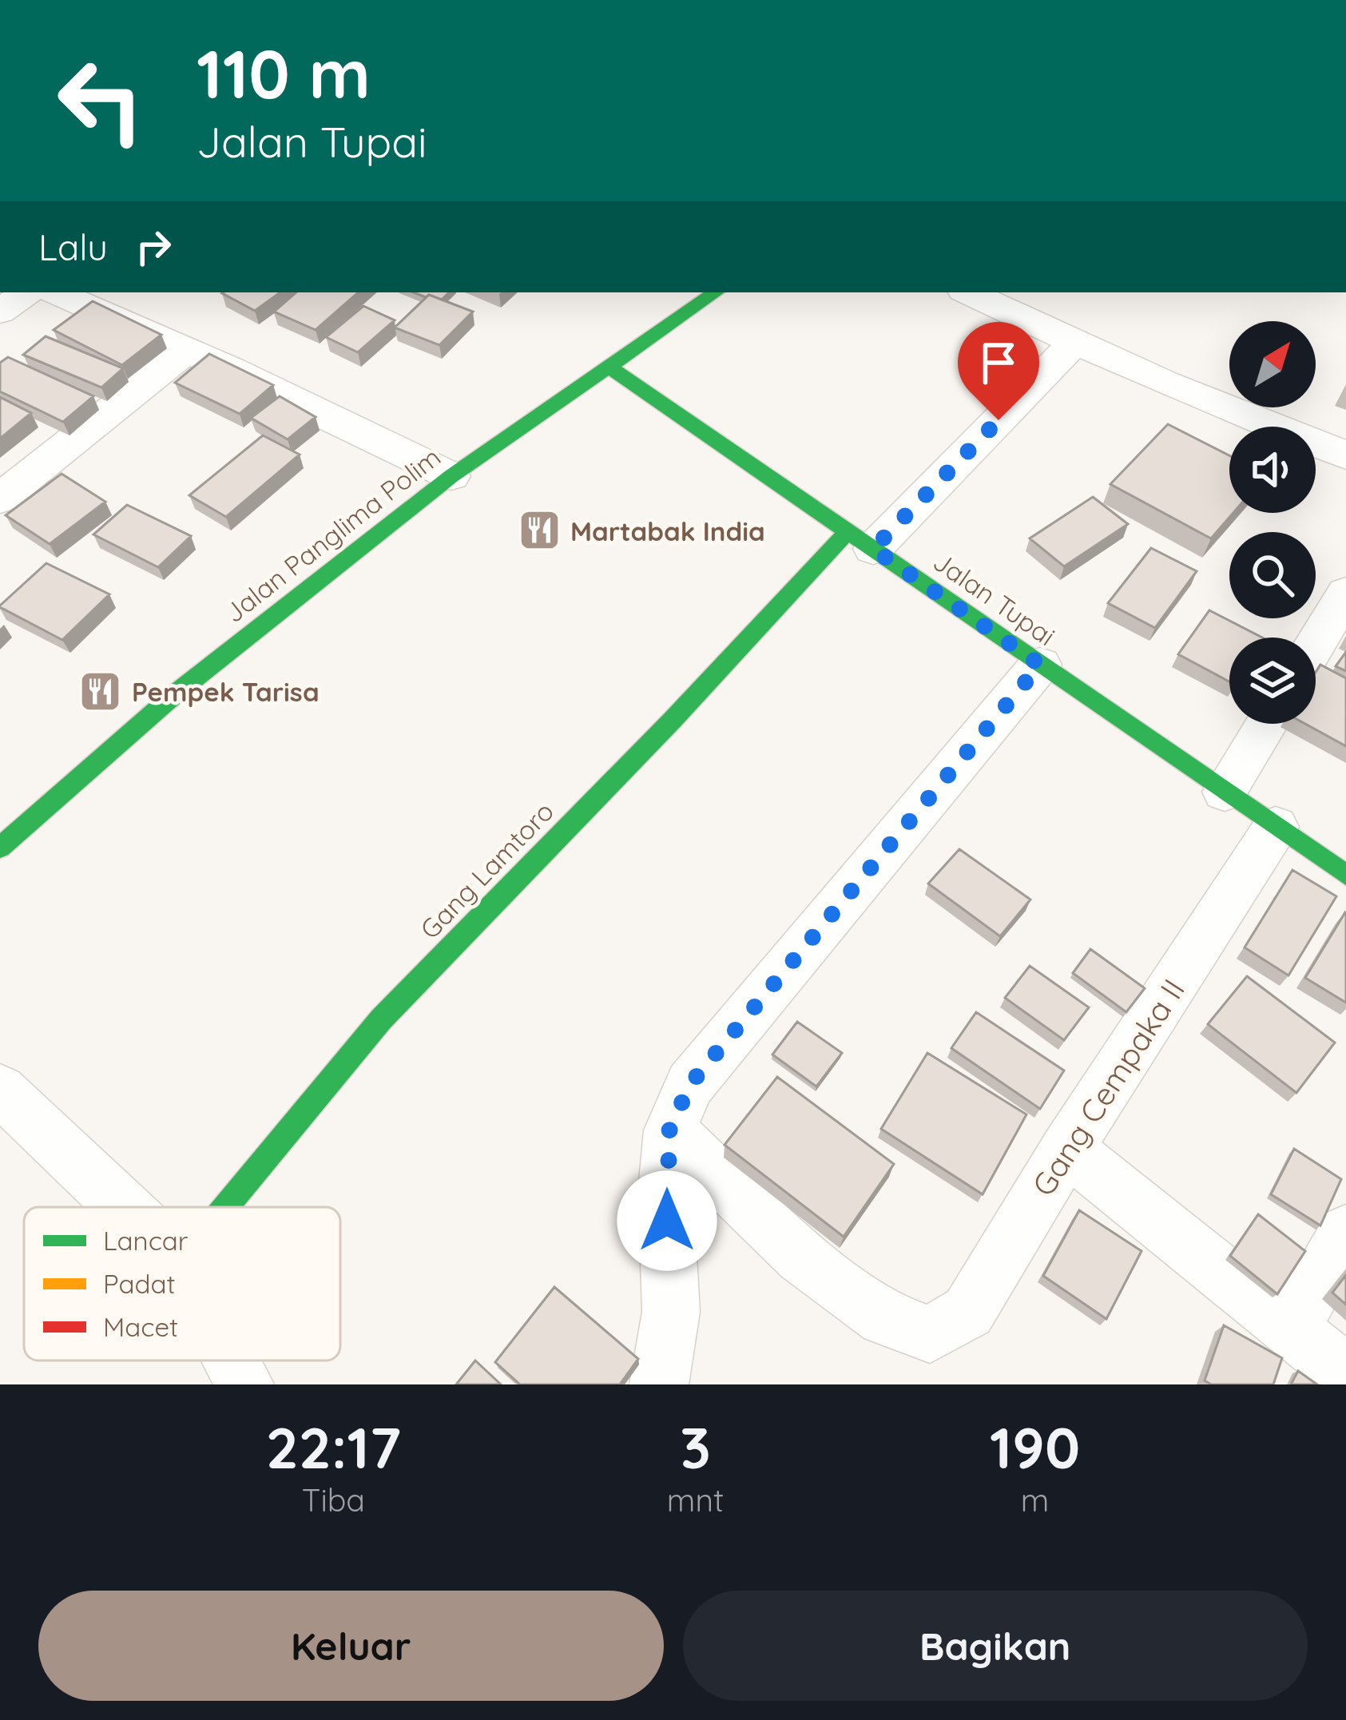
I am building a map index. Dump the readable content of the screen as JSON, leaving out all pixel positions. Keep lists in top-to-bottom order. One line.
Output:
{"streets":{"street":["Jalan Panglima Polim","Jalan Tupai","Gang Lamtoro","Gang Cempaka II"]},"crossings":[["Jalan Panglima Polim","Jalan Tupai"],["Jalan Tupai","Gang Lamtoro"],["Jalan Tupai","Gang Cempaka II"]],"places":{"restaurant":["Martabak India","Pempek Tarisa"]},"legend":["Lancar","Padat","Macet"],"north":"top right","page":{"turn":["110 m","Jalan Tupai"],"then":"Lalu","eta":["22:17","Tiba","3","mnt","190","m"],"buttons":["Keluar","Bagikan"]}}
